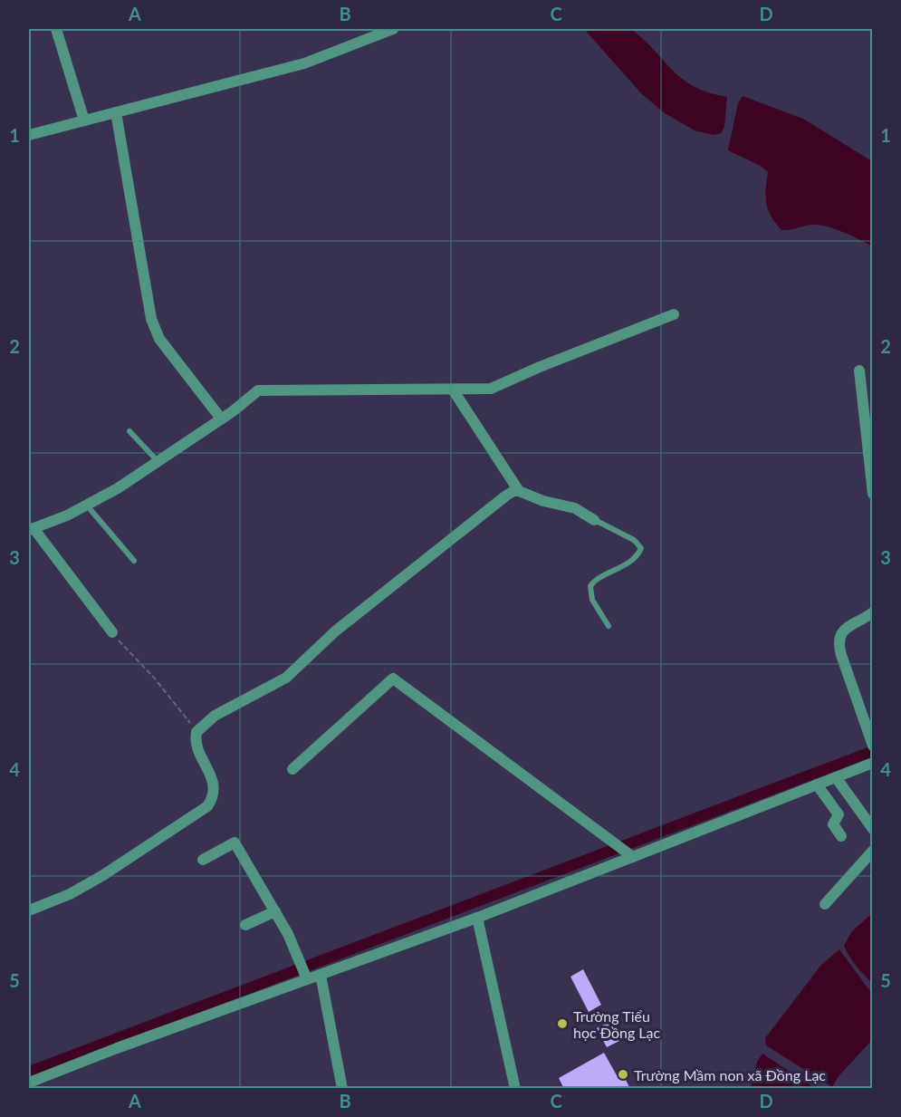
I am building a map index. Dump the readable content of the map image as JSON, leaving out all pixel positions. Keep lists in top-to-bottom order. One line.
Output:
{"places":["Trường Tiểu học Đồng Lạc","Trường Mầm non xã Đồng Lạc"],"grid":{"columns":["A","B","C","D"],"rows":["1","2","3","4","5"]}}
